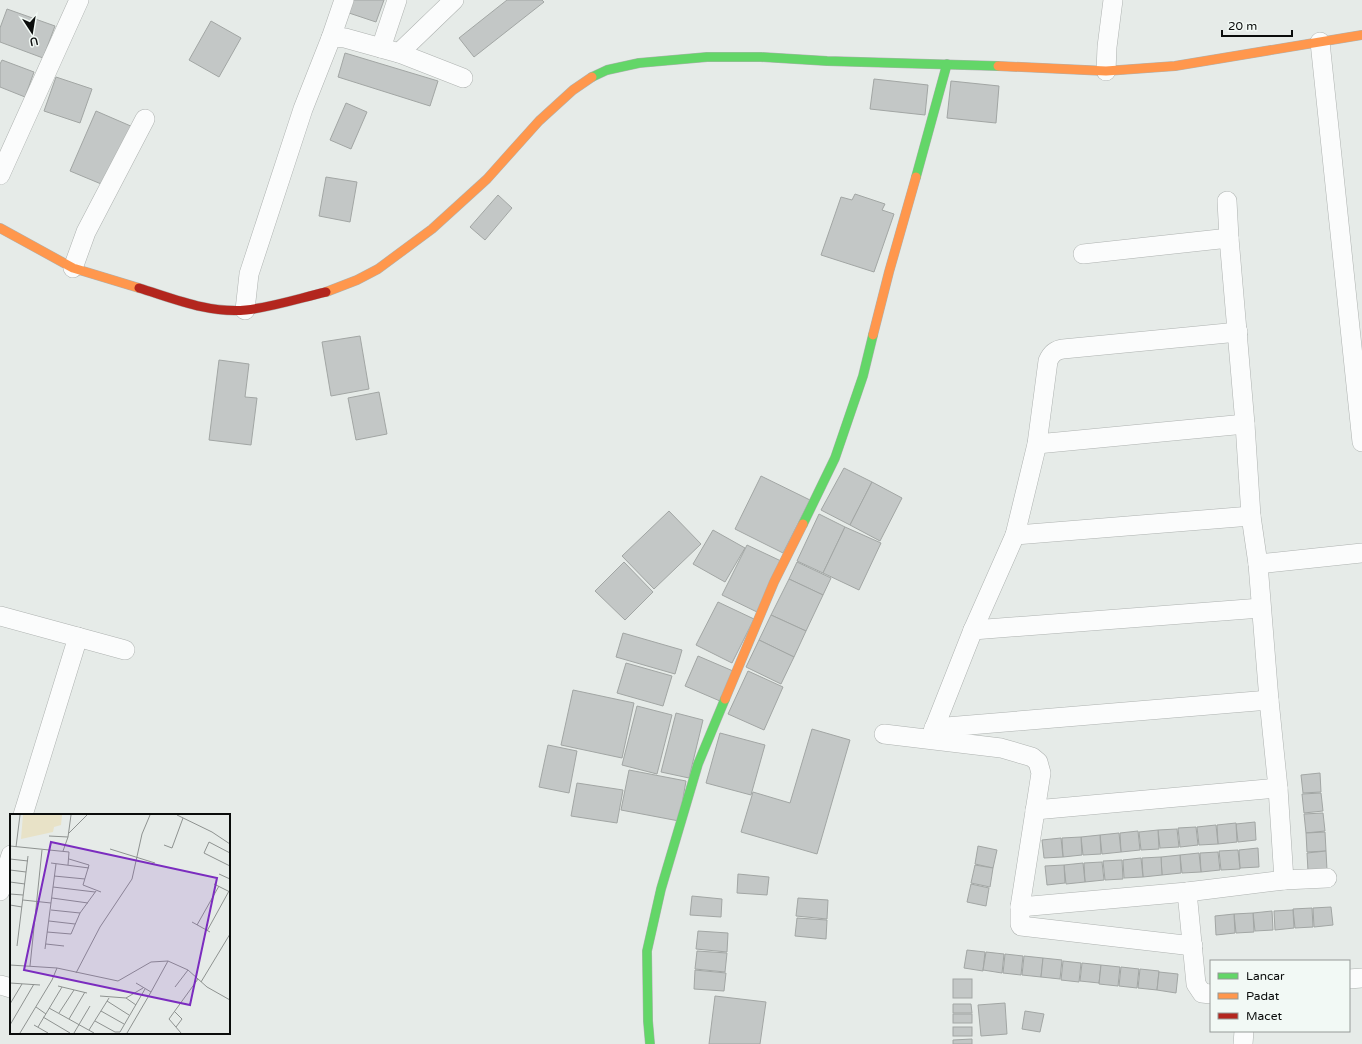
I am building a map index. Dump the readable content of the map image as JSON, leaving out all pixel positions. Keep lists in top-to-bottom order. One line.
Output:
{"legend":["Lancar","Padat","Macet"],"scale_bar":"20 m","north":"bottom"}
